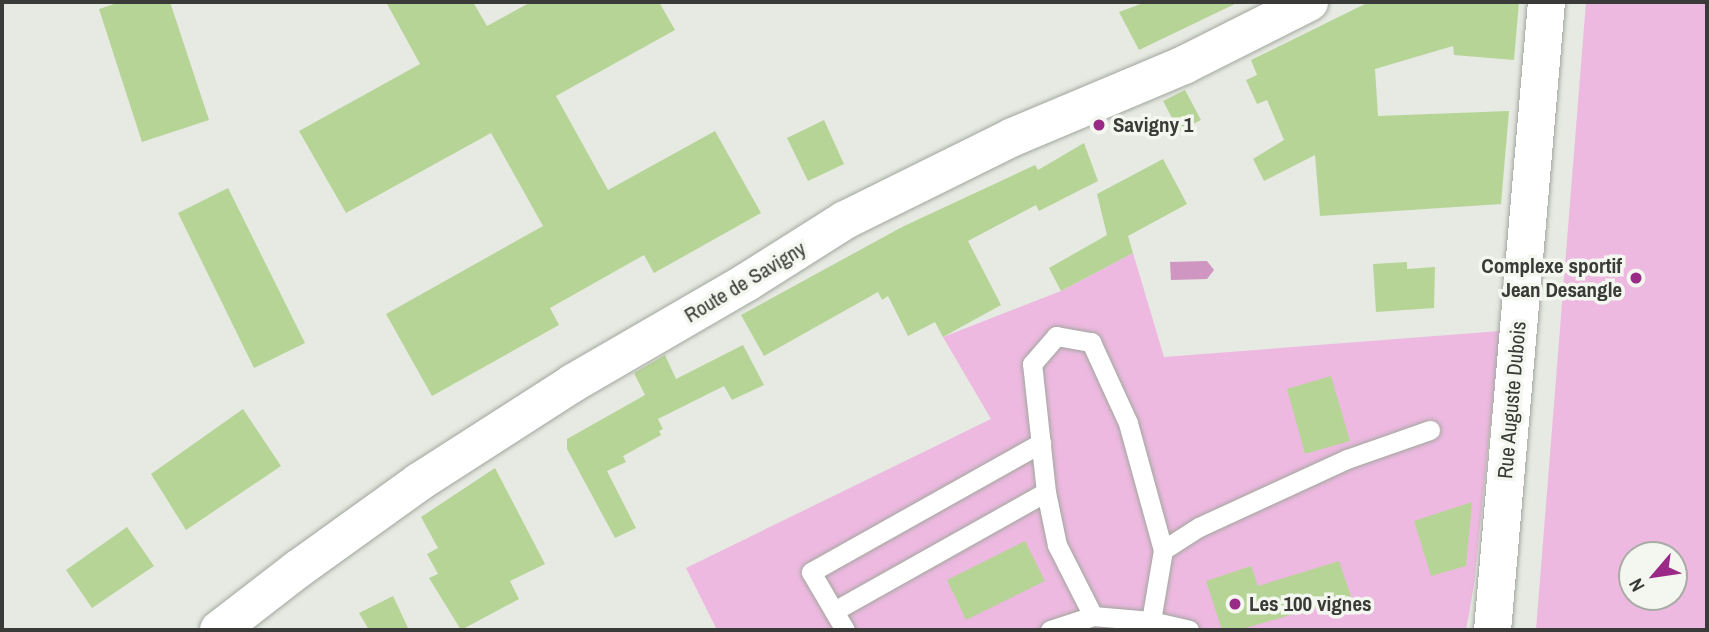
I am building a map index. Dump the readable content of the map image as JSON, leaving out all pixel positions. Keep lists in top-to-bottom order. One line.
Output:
{"streets":{"main road":["Route de Savigny"],"street":["Rue Auguste Dubois"]},"places":["Savigny 1","Complexe sportif Jean Desangle","Les 100 vignes"],"north":"bottom left"}
